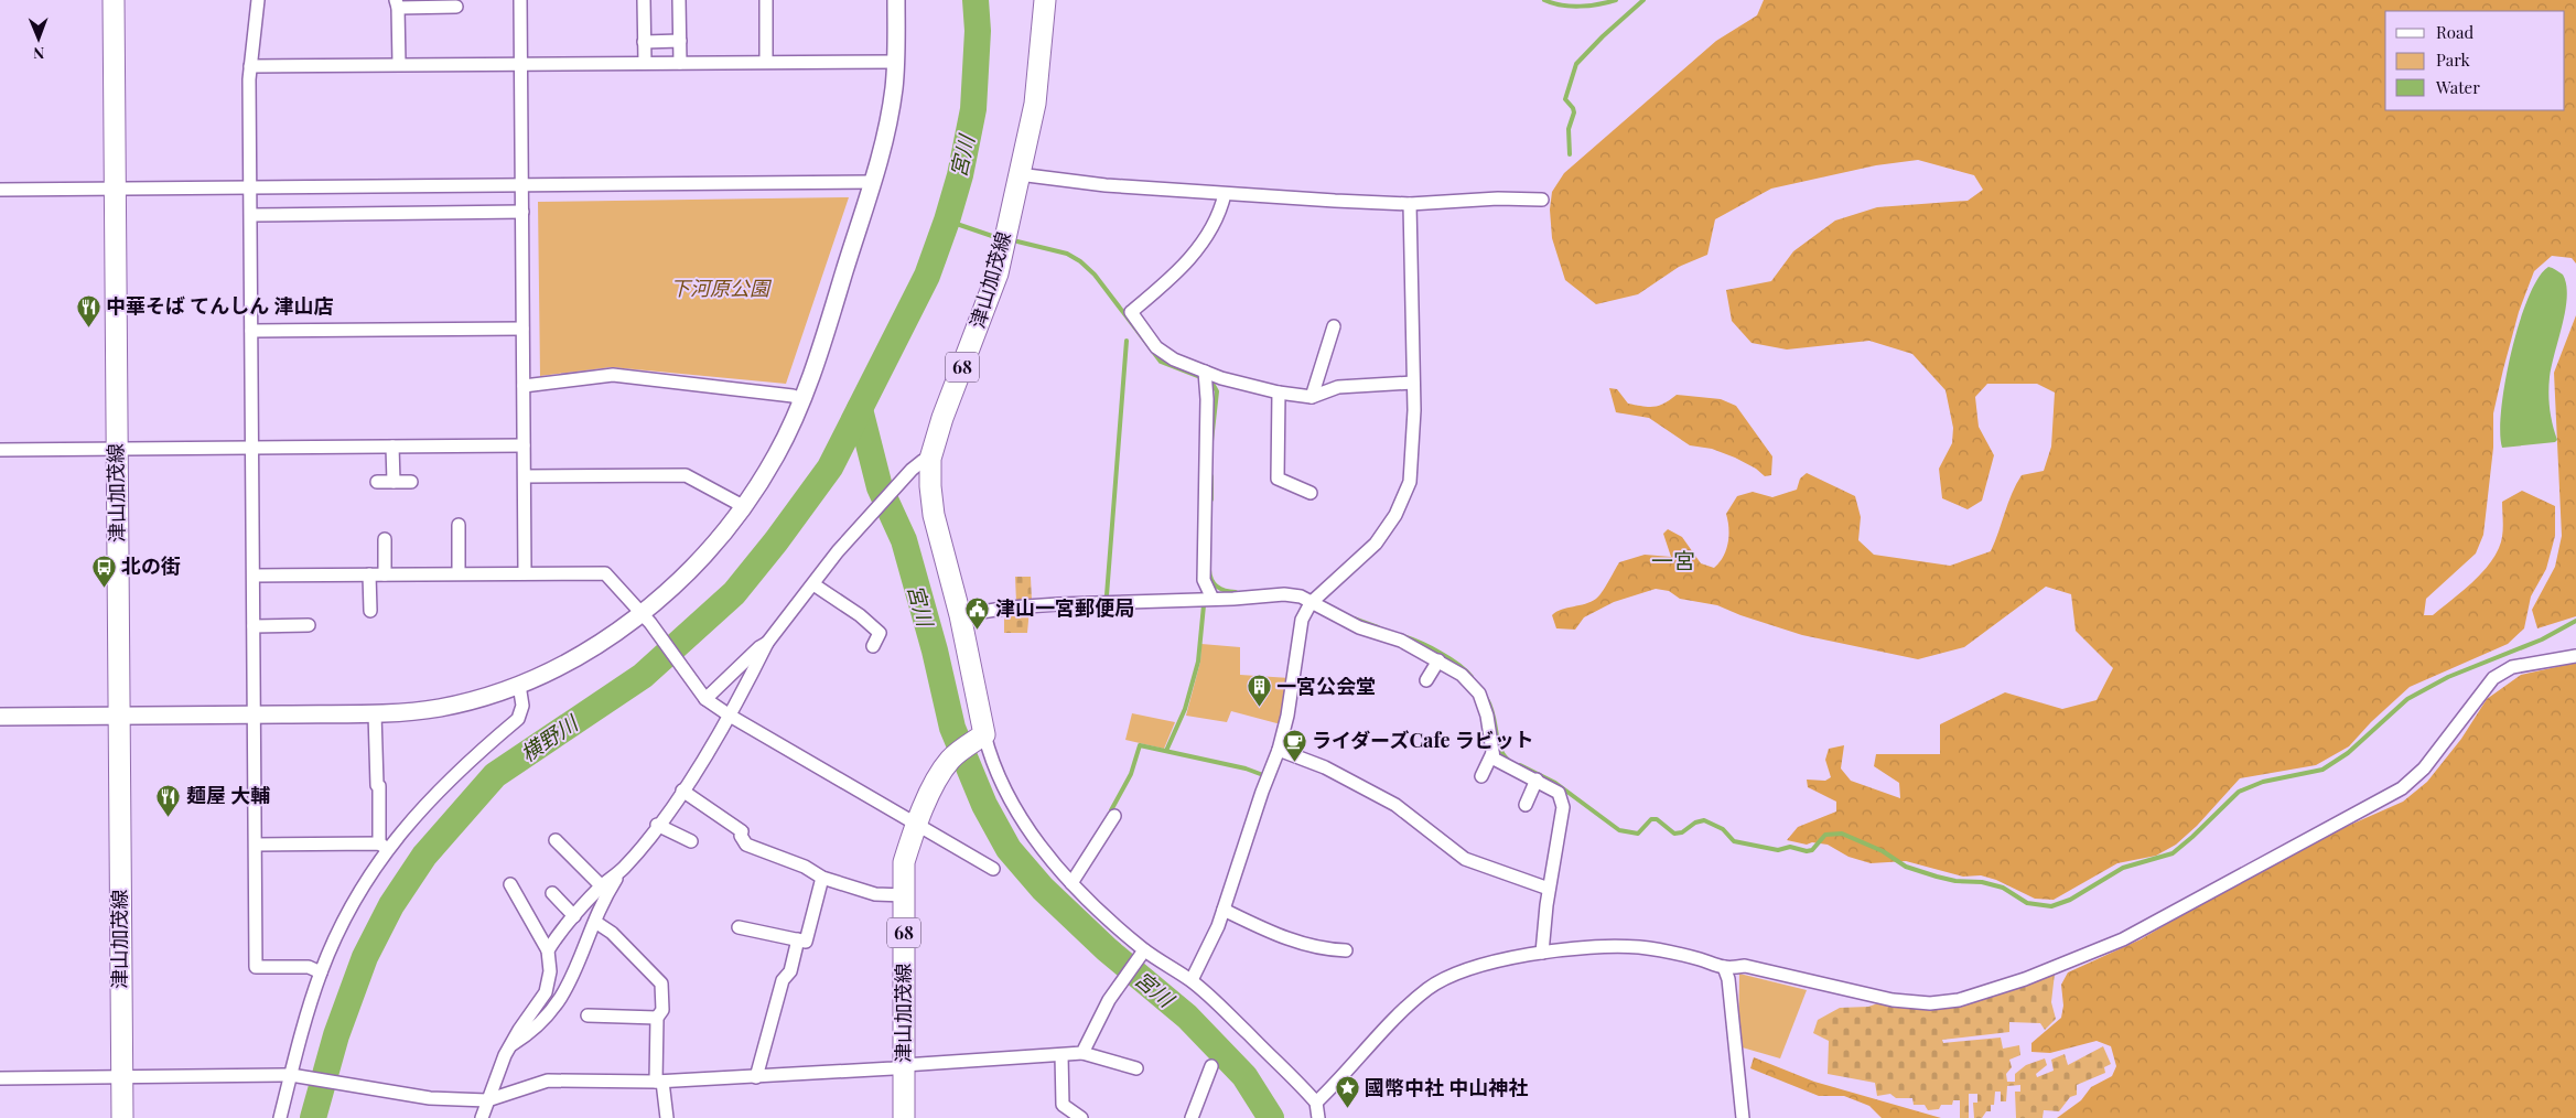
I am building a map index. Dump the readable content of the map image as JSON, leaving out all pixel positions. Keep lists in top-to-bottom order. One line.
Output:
{"streets":{"main road":["津山加茂線","68"]},"districts":["一宮"],"water":["宮川","横野川"],"parks":["下河原公園"],"places":{"restaurant":["中華そば てんしん 津山店","麺屋 大輔"],"bus stop":["北の街"],"public building":["津山一宮郵便局"],"building":["一宮公会堂"],"cafe":["ライダーズCafe ラビット"],"place":["國幣中社 中山神社"]},"legend":["Road","Park","Water"],"north":"bottom"}
